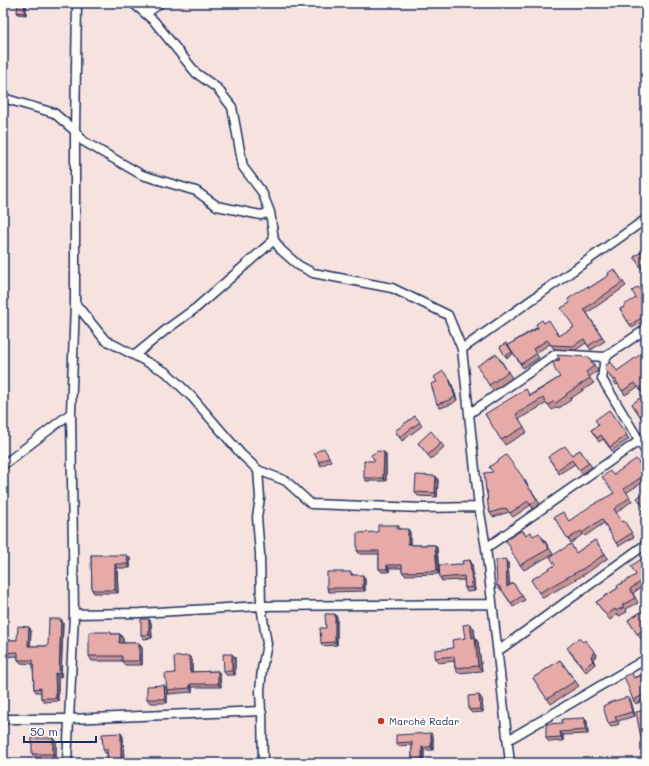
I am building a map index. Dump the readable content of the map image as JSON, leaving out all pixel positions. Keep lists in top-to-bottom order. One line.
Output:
{"places":["Marché Radar"],"scale_bar":"50 m"}
